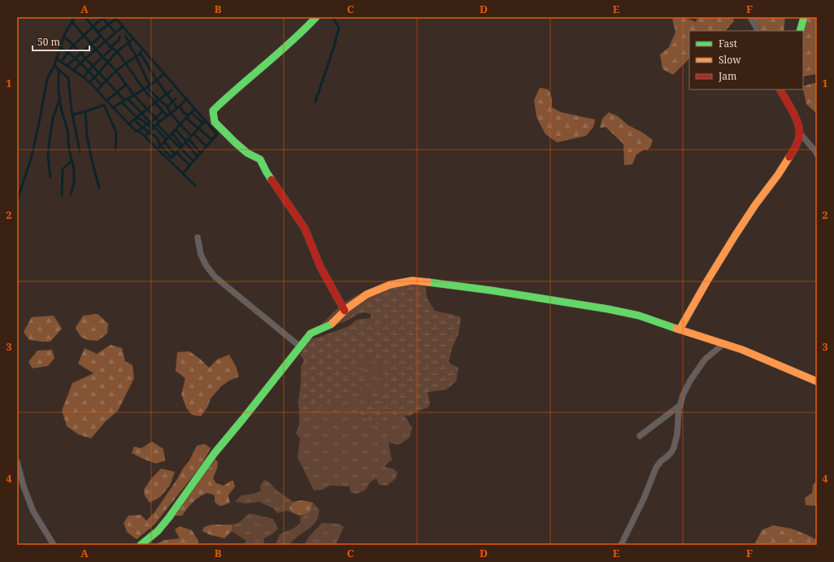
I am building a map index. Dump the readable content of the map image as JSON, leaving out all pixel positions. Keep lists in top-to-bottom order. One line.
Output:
{"legend":["Fast","Slow","Jam"],"scale_bar":"50 m","grid":{"columns":["A","B","C","D","E","F"],"rows":["1","2","3","4"]}}
